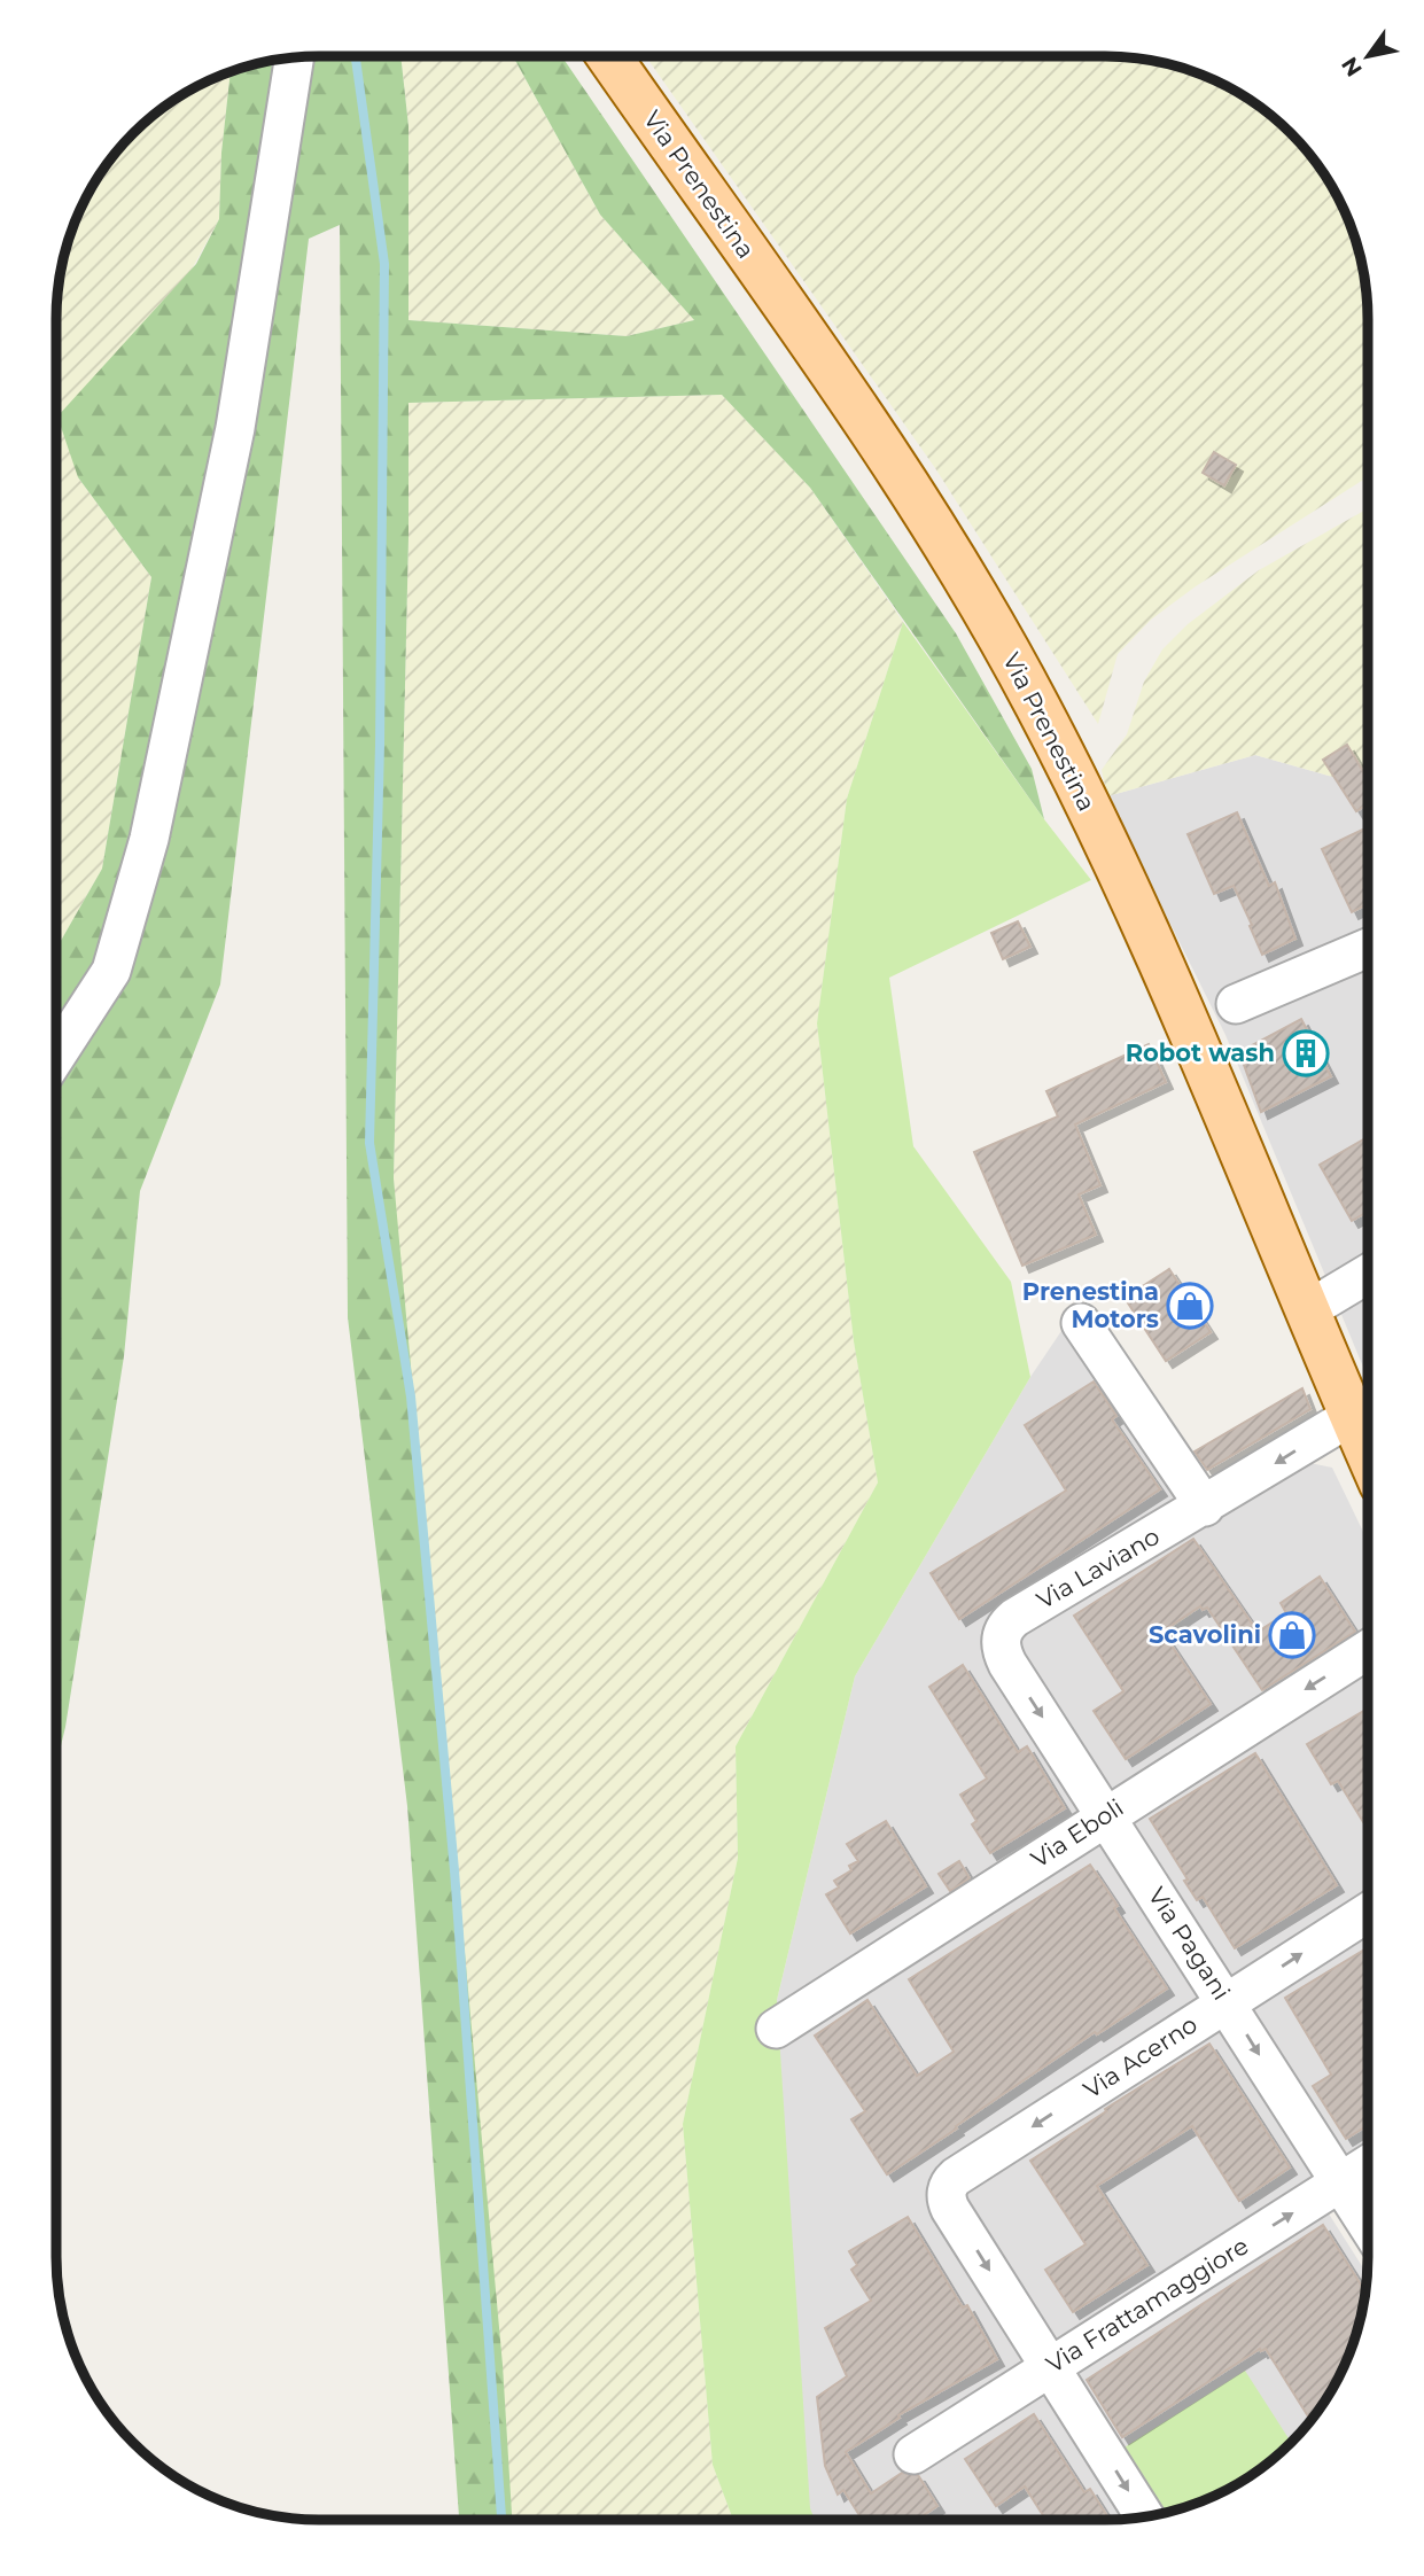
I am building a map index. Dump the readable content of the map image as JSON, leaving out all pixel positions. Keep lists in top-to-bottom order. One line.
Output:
{"streets":{"main road":["Via Prenestina"],"street":["Via Laviano","Via Eboli","Via Pagani","Via Acerno","Via Frattamaggiore"]},"crossings":[["Via Prenestina","Via Laviano"],["Via Laviano","Via Pagani"],["Via Eboli","Via Pagani"],["Via Pagani","Via Acerno"],["Via Pagani","Via Frattamaggiore"],["Via Acerno","Via Frattamaggiore"]],"one_way":["Via Laviano","Via Eboli","Via Pagani","Via Frattamaggiore"],"places":{"building":["Robot wash"],"shop":["Prenestina Motors","Scavolini"]},"north":"bottom left"}
